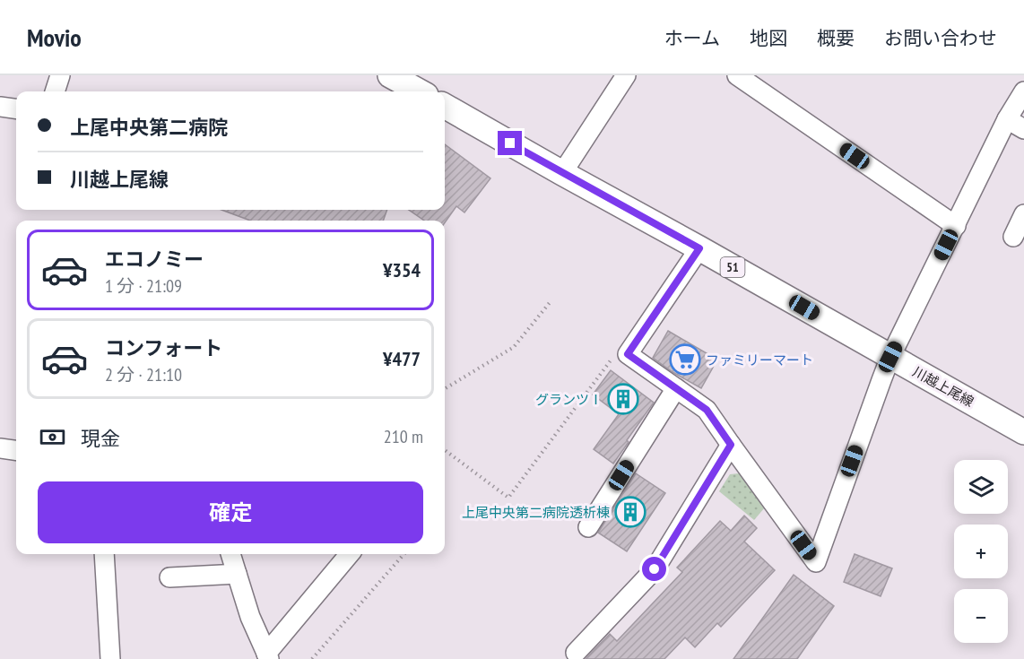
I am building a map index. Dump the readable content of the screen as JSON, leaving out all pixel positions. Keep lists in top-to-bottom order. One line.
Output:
{"streets":{"main road":["51","川越上尾線"]},"places":{"supermarket":["ファミリーマート"],"building":["グランツⅠ","上尾中央第二病院透析棟"]},"page":{"header":"Movio","nav":["ホーム","地図","概要","お問い合わせ"],"banner":["上尾中央第二病院","川越上尾線"],"list":[{"name":"エコノミー","note":"1 分 · 21:09","value":"¥354"},{"name":"コンフォート","note":"2 分 · 21:10","value":"¥477"}],"pay":["現金","210 m"],"map_buttons":["+","−"],"buttons":"確定"}}
